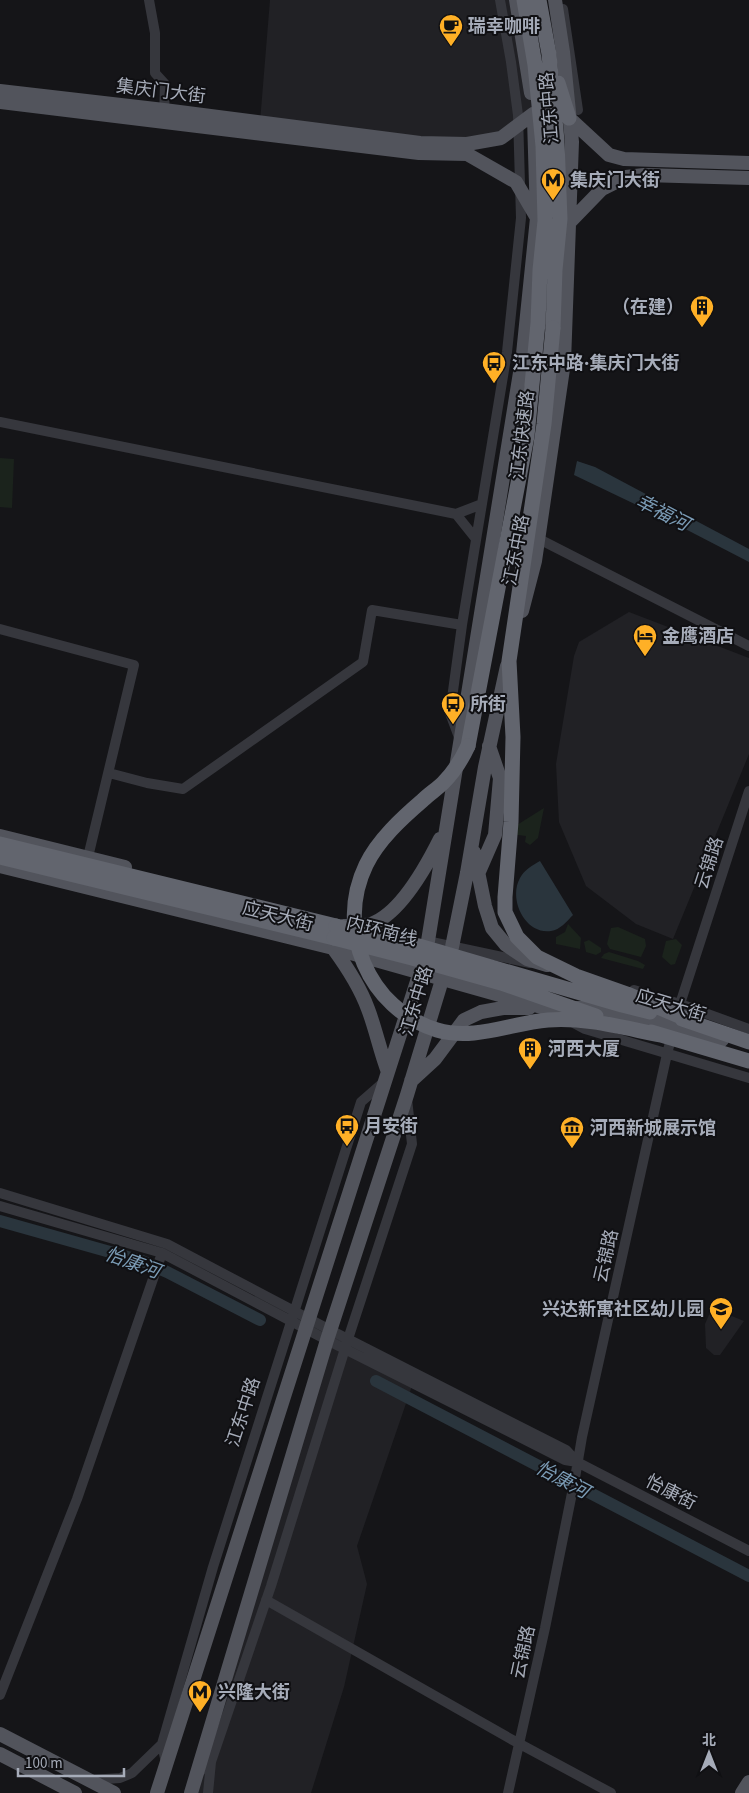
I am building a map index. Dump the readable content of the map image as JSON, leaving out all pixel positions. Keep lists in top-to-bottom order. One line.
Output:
{"streets":{"highway":["江东快速路","内环南线"],"main road":["集庆门大街","江东中路","应天大街"],"street":["云锦路","怡康街"]},"crossings":[["集庆门大街","江东中路"],["江东中路","江东快速路"],["江东中路","应天大街"],["江东中路","怡康街"],["江东快速路","云锦路"],["江东快速路","应天大街"],["江东快速路","内环南线"],["云锦路","应天大街"],["云锦路","内环南线"],["云锦路","怡康街"],["应天大街","内环南线"]],"water":["幸福河","怡康河"],"places":{"cafe":["瑞幸咖啡"],"metro station":["集庆门大街","兴隆大街"],"building":["（在建）","河西大厦"],"bus stop":["江东中路·集庆门大街","所街","月安街"],"hotel":["金鹰酒店"],"museum":["河西新城展示馆"],"school or university":["兴达新寓社区幼儿园"]},"scale_bar":"100 m","north":"top"}
